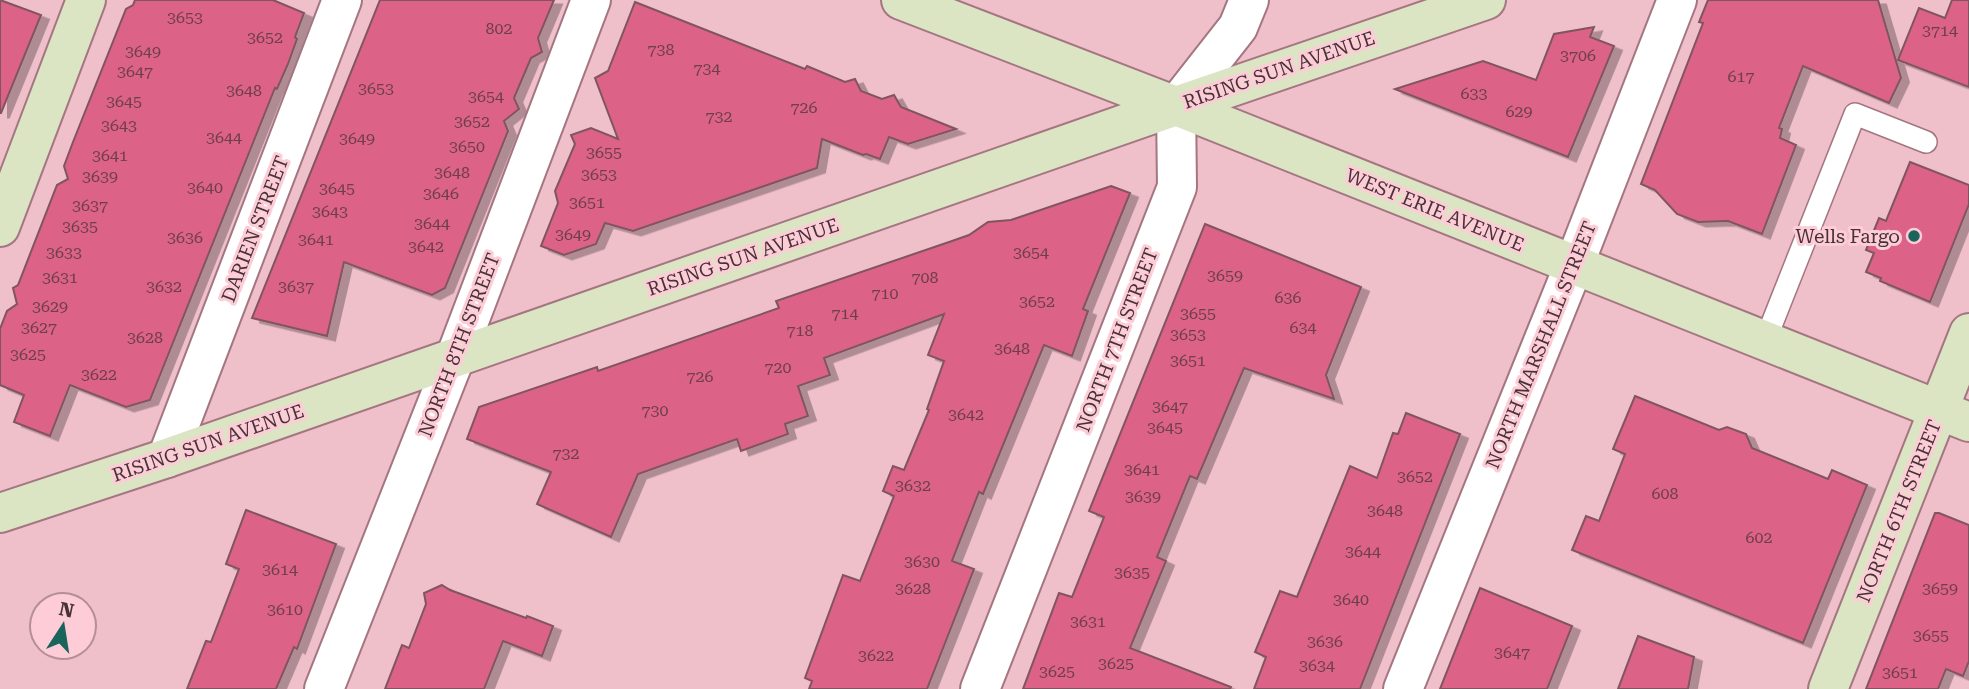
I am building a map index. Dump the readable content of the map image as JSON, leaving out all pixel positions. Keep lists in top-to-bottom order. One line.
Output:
{"streets":{"street":["RISING SUN AVENUE","WEST ERIE AVENUE","DARIEN STREET","NORTH 7TH STREET","NORTH 8TH STREET","NORTH MARSHALL STREET","NORTH 6TH STREET"]},"crossings":[["RISING SUN AVENUE","WEST ERIE AVENUE"],["RISING SUN AVENUE","DARIEN STREET"],["RISING SUN AVENUE","NORTH 7TH STREET"],["RISING SUN AVENUE","NORTH 8TH STREET"],["WEST ERIE AVENUE","NORTH 7TH STREET"],["WEST ERIE AVENUE","NORTH MARSHALL STREET"],["WEST ERIE AVENUE","NORTH 6TH STREET"]],"places":["Wells Fargo"],"house_numbers":["3653","802","3714","3652","738","3649","3706","734","3647","617","3653","3648","633","3654","3645","726","629","732","3652","3643","3644","3649","3650","3655","3641","3648","3653","3639","3640","3645","3646","3651","3637","3643","3644","3635","3649","3636","3641","3642","3633","3654","3659","3631","708","3632","3637","710","636","3652","3629","714","3655","3627","634","718","3653","3628","3648","3625","3651","720","3622","726","3647","730","3642","3645","732","3641","3652","3632","608","3639","3648","602","3644","3630","3614","3635","3628","3659","3640","3610","3631","3655","3636","3647","3622","3625","3634","3625","3651"],"north":"top"}
